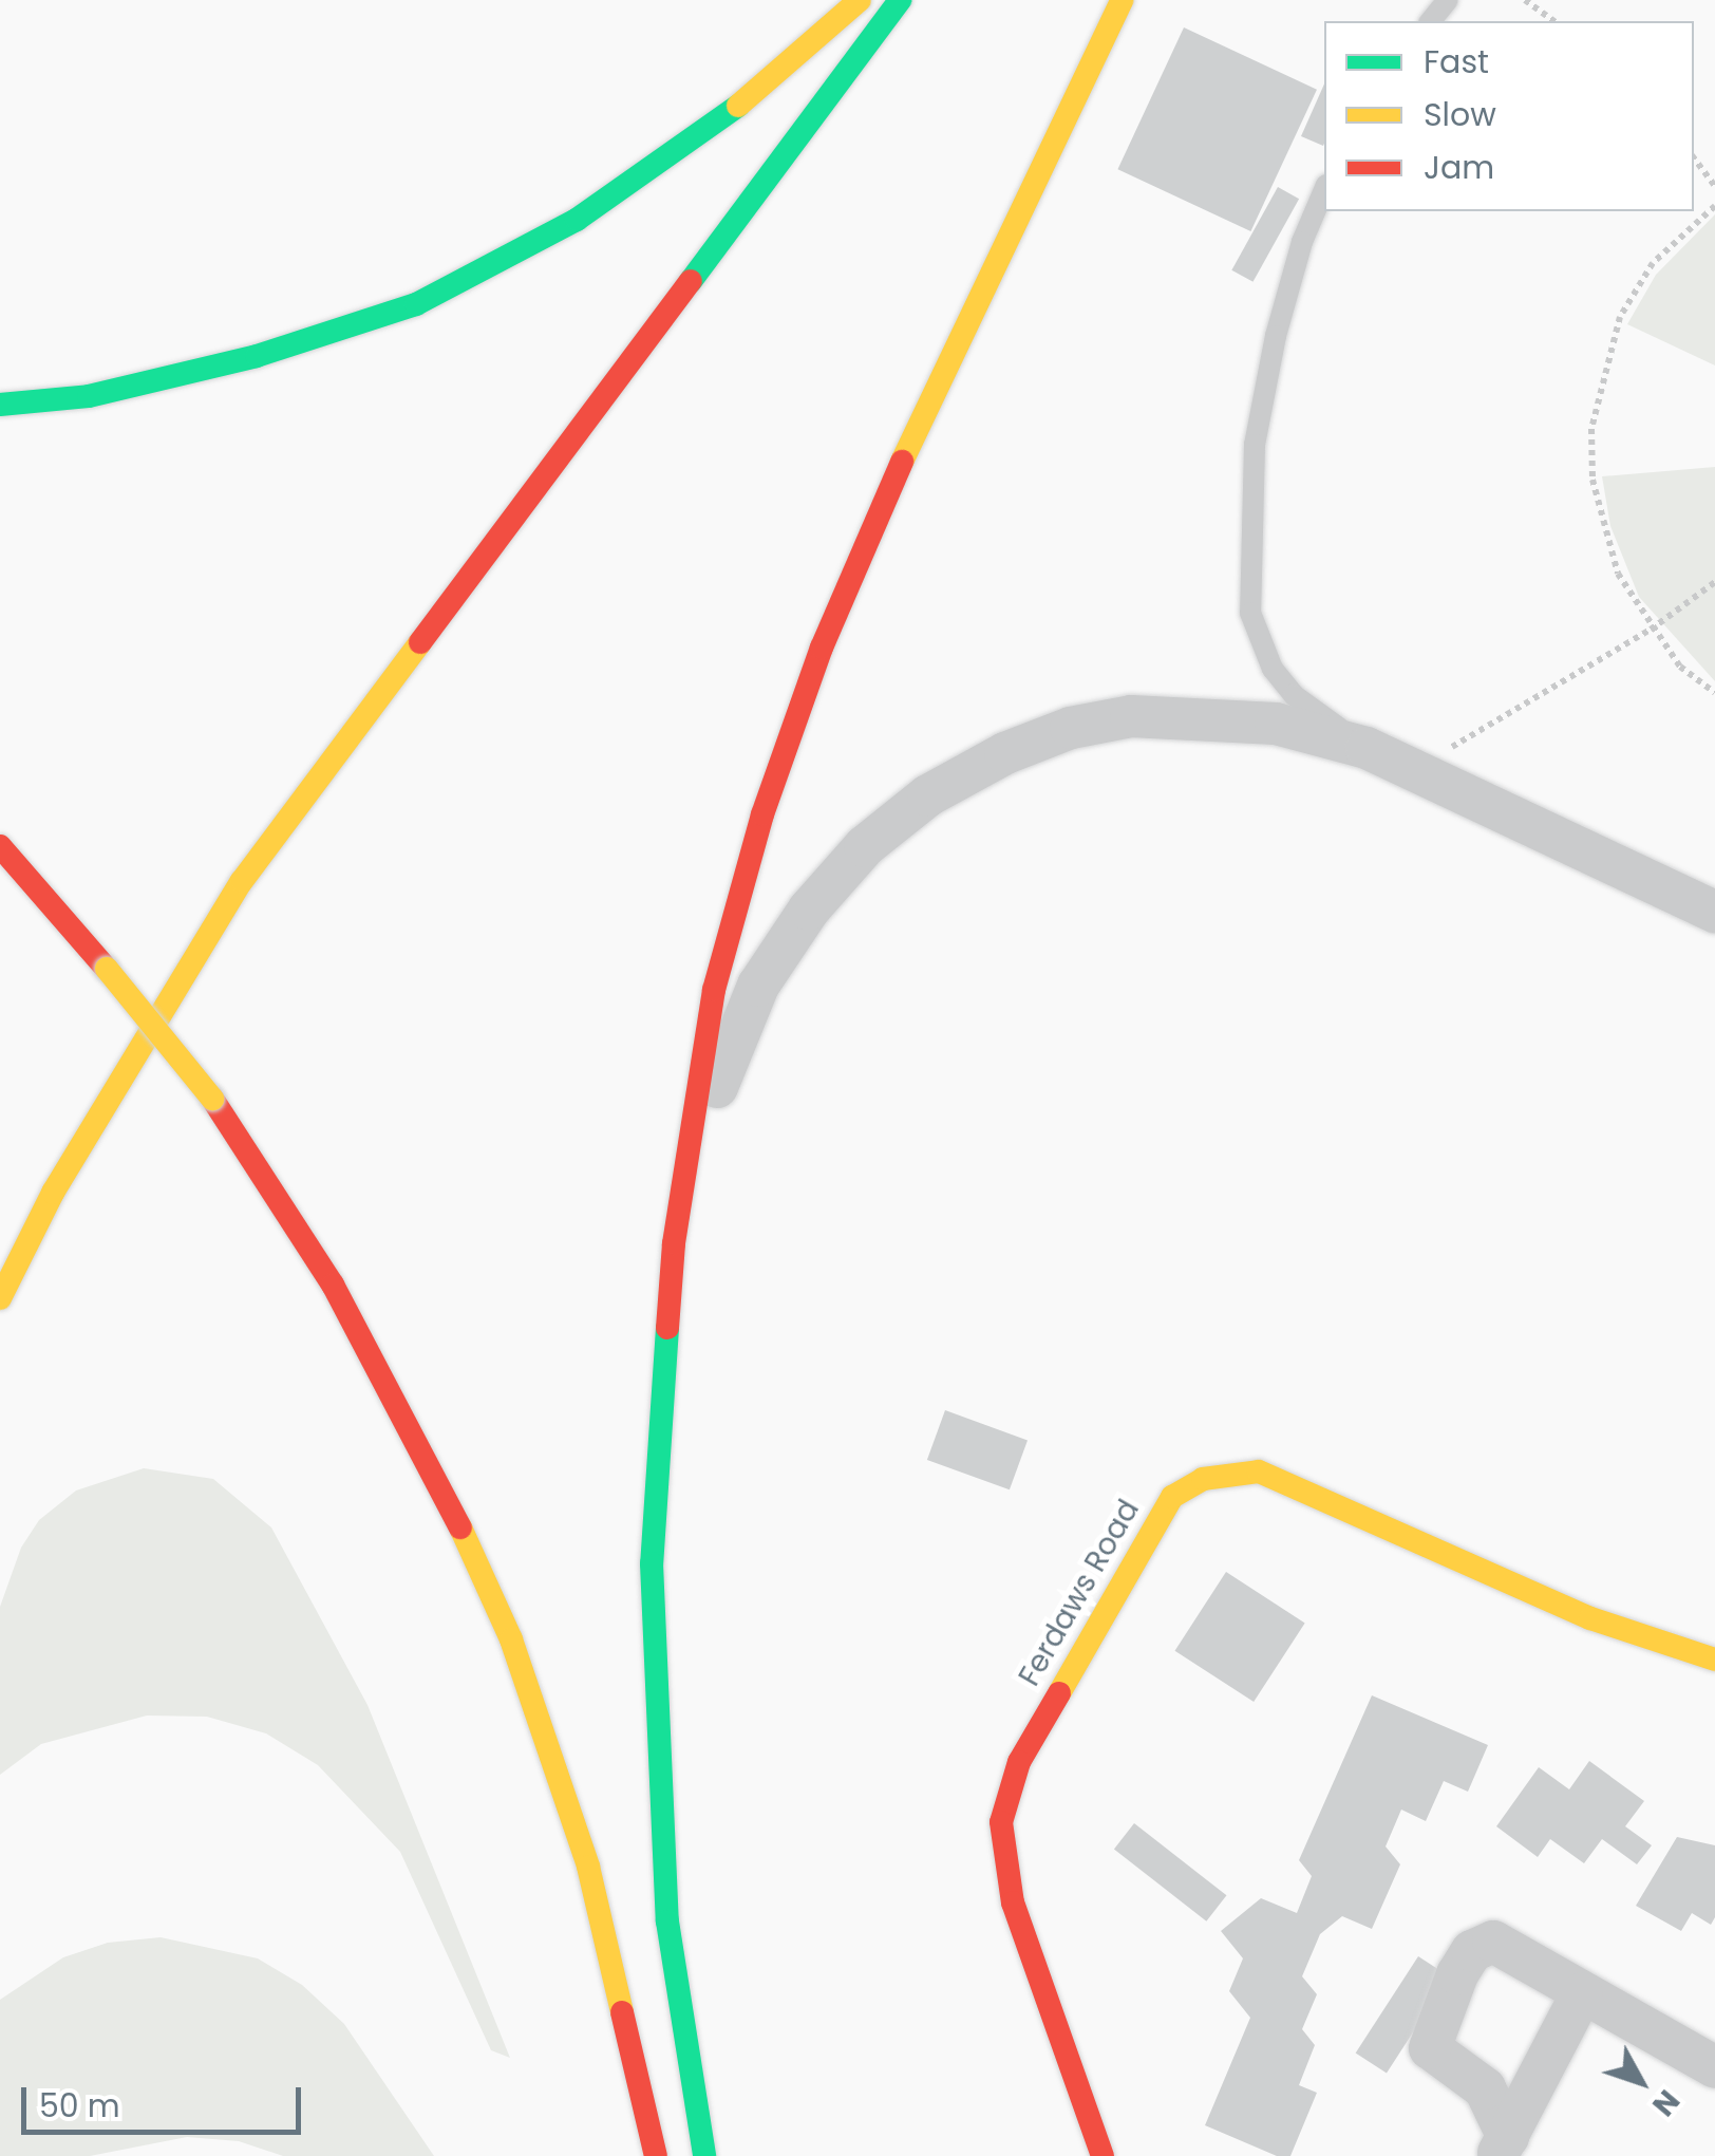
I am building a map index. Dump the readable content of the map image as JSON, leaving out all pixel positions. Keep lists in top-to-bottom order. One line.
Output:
{"streets":{"main road":["Ferdaws Road"]},"legend":["Fast","Slow","Jam"],"scale_bar":"50 m","north":"bottom right"}
